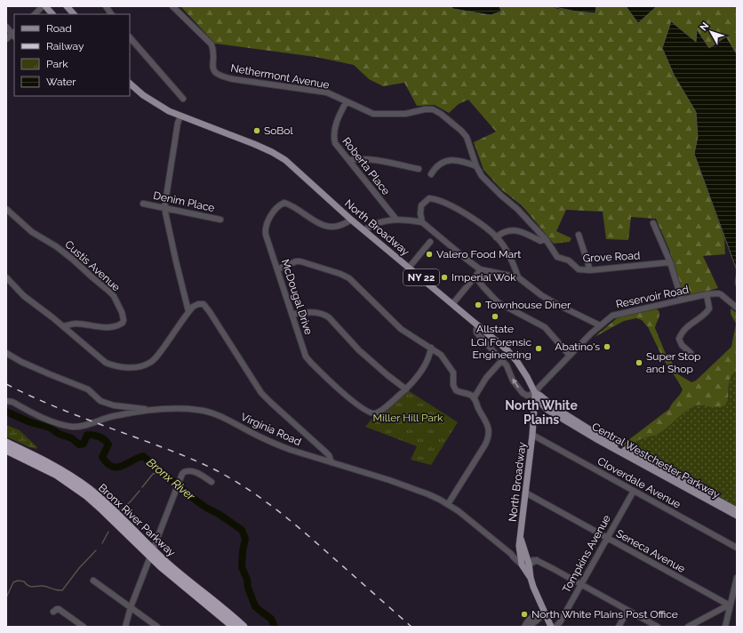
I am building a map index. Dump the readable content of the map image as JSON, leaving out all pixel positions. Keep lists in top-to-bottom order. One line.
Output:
{"streets":{"highway":["Bronx River Parkway"],"main road":["North Broadway","NY 22","Central Westchester Parkway"],"street":["Nethermont Avenue","Roberta Place","Denim Place","Grove Road","Custis Avenue","McDougal Drive","Reservoir Road","Virginia Road","Cloverdale Avenue","Seneca Avenue","Tompkins Avenue"]},"crossings":[["Nethermont Avenue","Roberta Place"],["Nethermont Avenue","Grove Road"],["North Broadway","McDougal Drive"],["North Broadway","Reservoir Road"],["North Broadway","Virginia Road"],["North Broadway","Central Westchester Parkway"],["North Broadway","Cloverdale Avenue"],["North Broadway","Seneca Avenue"],["Reservoir Road","Central Westchester Parkway"],["Virginia Road","Tompkins Avenue"],["Cloverdale Avenue","Tompkins Avenue"],["Seneca Avenue","Tompkins Avenue"]],"districts":["North White Plains"],"water":["Bronx River"],"parks":["Miller Hill Park"],"places":["SoBol","Valero Food Mart","Imperial Wok","Townhouse Diner","Allstate","Abatino's","LGI Forensic Engineering","Super Stop and Shop","North White Plains Post Office"],"legend":["Road","Railway","Park","Water"],"north":"top left"}
